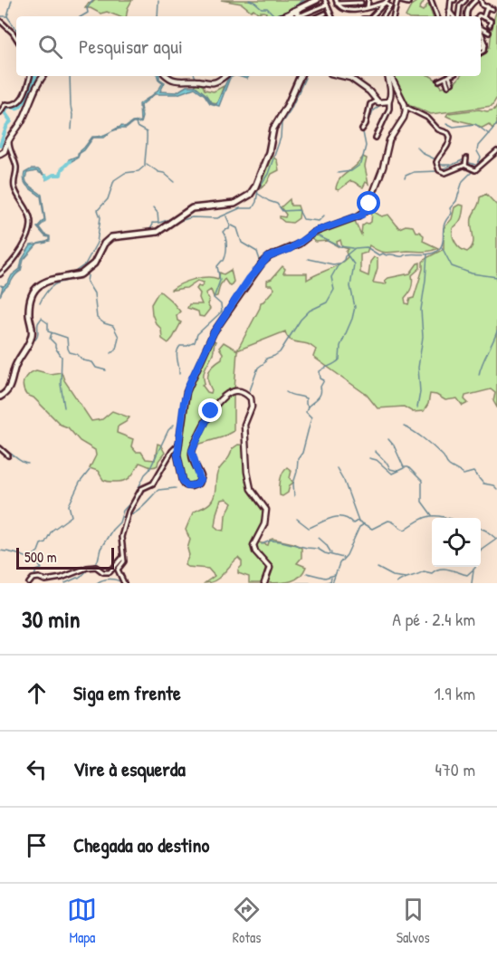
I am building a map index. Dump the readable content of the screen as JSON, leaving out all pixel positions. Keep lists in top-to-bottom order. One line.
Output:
{"scale_bar":"500 m","page":{"search":"Pesquisar aqui","scale":"500 m","heading":["30 min","A pé · 2.4 km"],"list":[["Siga em frente","1.9 km"],["Vire à esquerda","470 m"],"Chegada ao destino"],"nav":["Mapa","Rotas","Salvos"]}}
